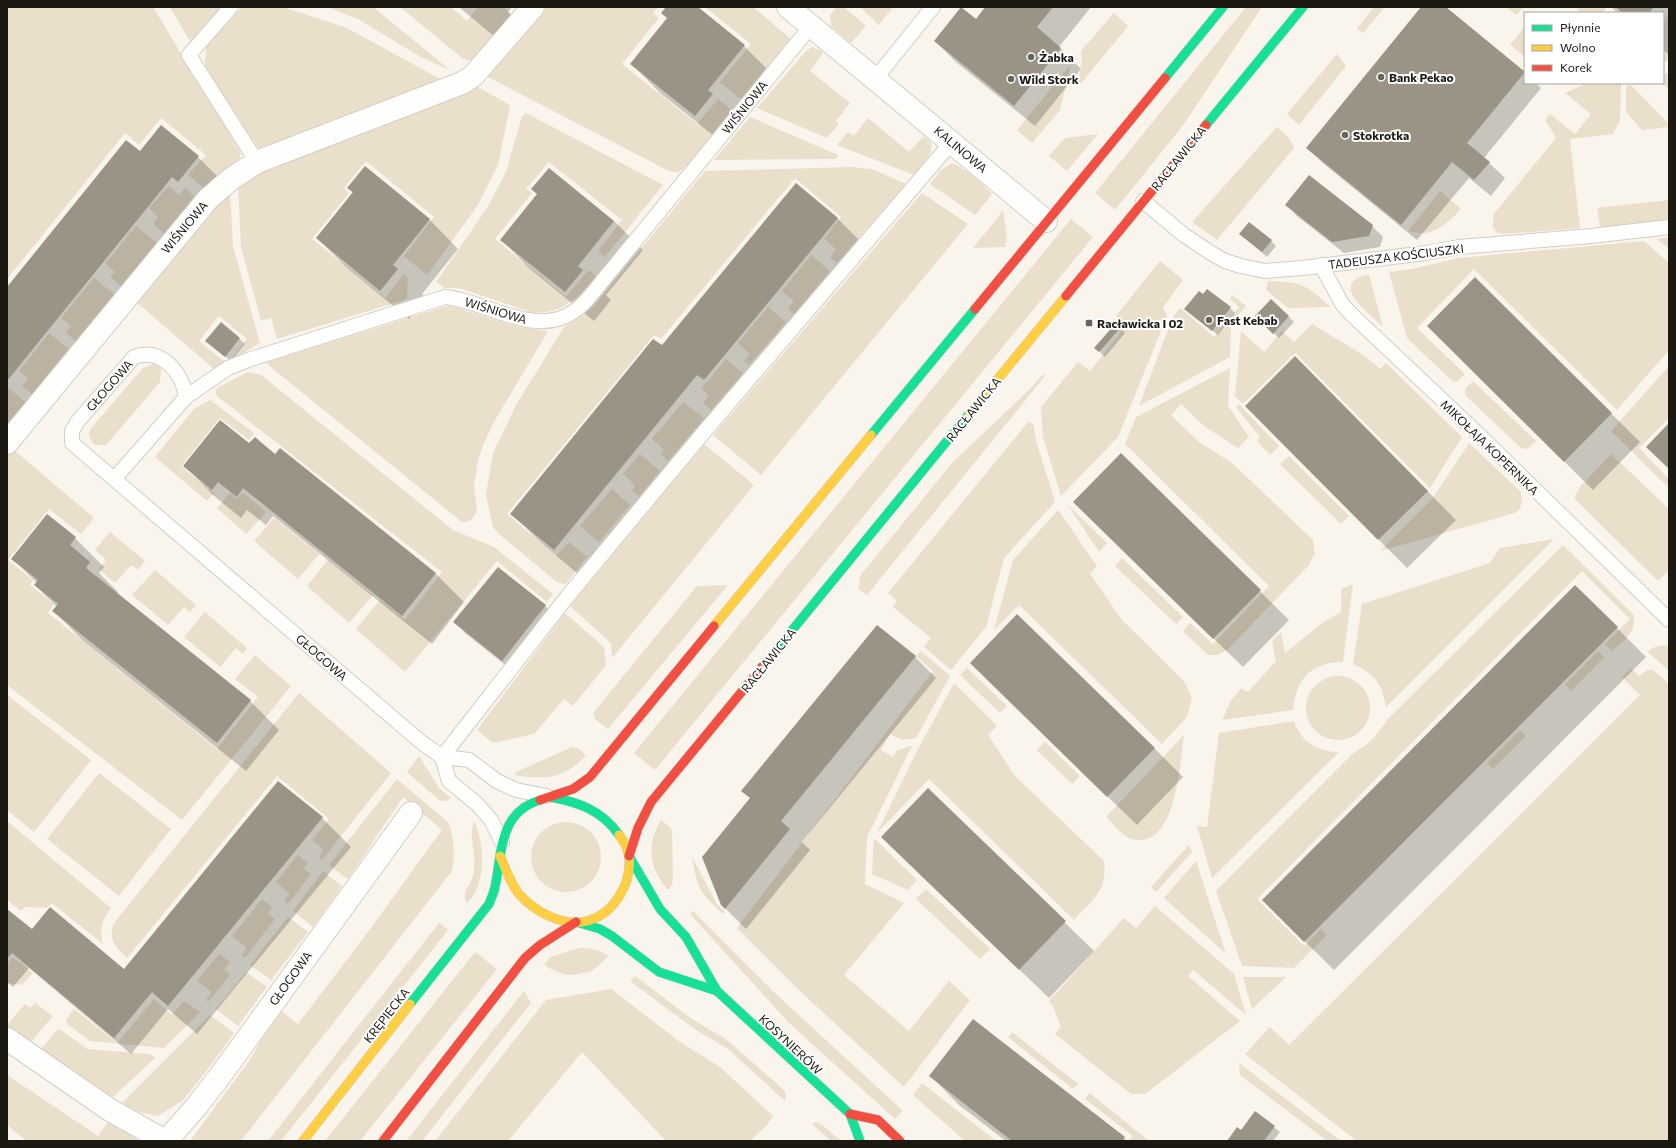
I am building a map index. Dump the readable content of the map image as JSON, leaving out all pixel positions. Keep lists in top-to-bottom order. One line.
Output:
{"streets":{"street":["WIŚNIOWA","KALINOWA","RACŁAWICKA","GŁOGOWA","KRĘPIECKA","KOSYNIERÓW"],"lane":["TADEUSZA KOŚCIUSZKI","MIKOŁAJA KOPERNIKA"]},"crossings":[["WIŚNIOWA","KALINOWA"],["WIŚNIOWA","GŁOGOWA"],["RACŁAWICKA","TADEUSZA KOŚCIUSZKI"],["RACŁAWICKA","GŁOGOWA"],["RACŁAWICKA","KRĘPIECKA"],["RACŁAWICKA","KOSYNIERÓW"],["TADEUSZA KOŚCIUSZKI","MIKOŁAJA KOPERNIKA"],["GŁOGOWA","KRĘPIECKA"],["GŁOGOWA","KOSYNIERÓW"],["KRĘPIECKA","KOSYNIERÓW"]],"places":{"other":["Żabka","Bank Pekao","Wild Stork","Stokrotka","Fast Kebab"],"transit":["Racławicka I 02"]},"legend":["Płynnie","Wolno","Korek"]}
